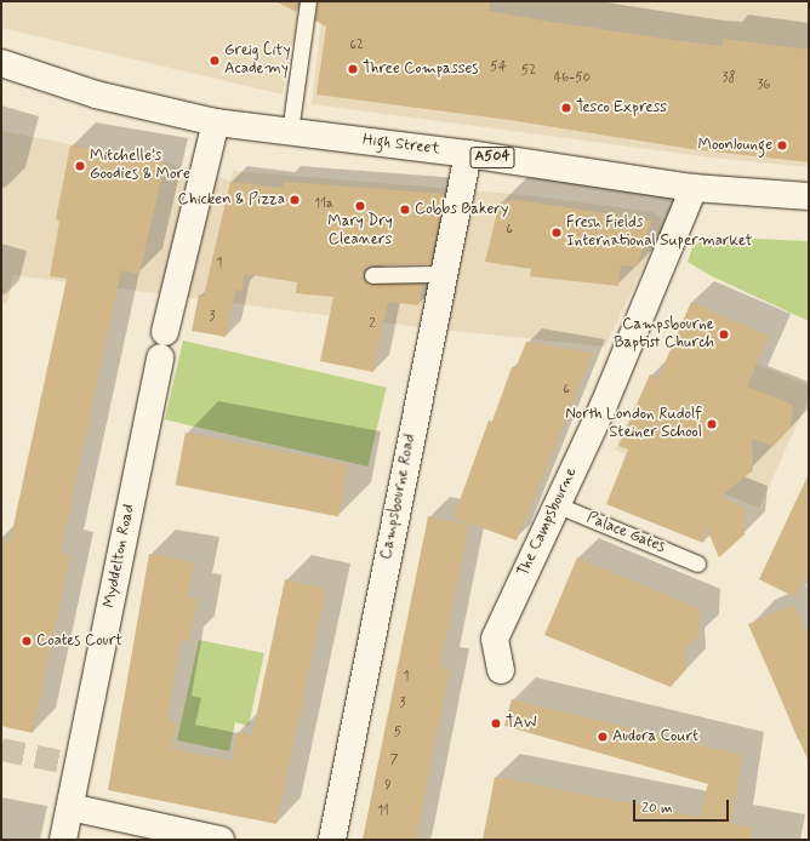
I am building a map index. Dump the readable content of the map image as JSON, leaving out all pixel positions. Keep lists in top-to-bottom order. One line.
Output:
{"streets":{"street":["High Street","A504","Campsbourne Road","The Campsbourne","Myddelton Road"],"lane":["Palace Gates"]},"crossings":[["High Street","Campsbourne Road"],["High Street","The Campsbourne"],["The Campsbourne","Palace Gates"]],"places":["Greig City Academy","Three Compasses","Tesco Express","Moonlounge","Mitchelle’s Goodies & More","Chicken & Pizza","Mary Dry Cleaners","Cobbs Bakery","Fresh Fields International Supermarket","Campsbourne Baptist Church","North London Rudolf Steiner School","Coates Court","TAW","Audora Court"],"house_numbers":["62","54","52","46-50","38","36","11a","6","1","3","2","6","1","3","5","7","9","11"],"scale_bar":"20 m"}
